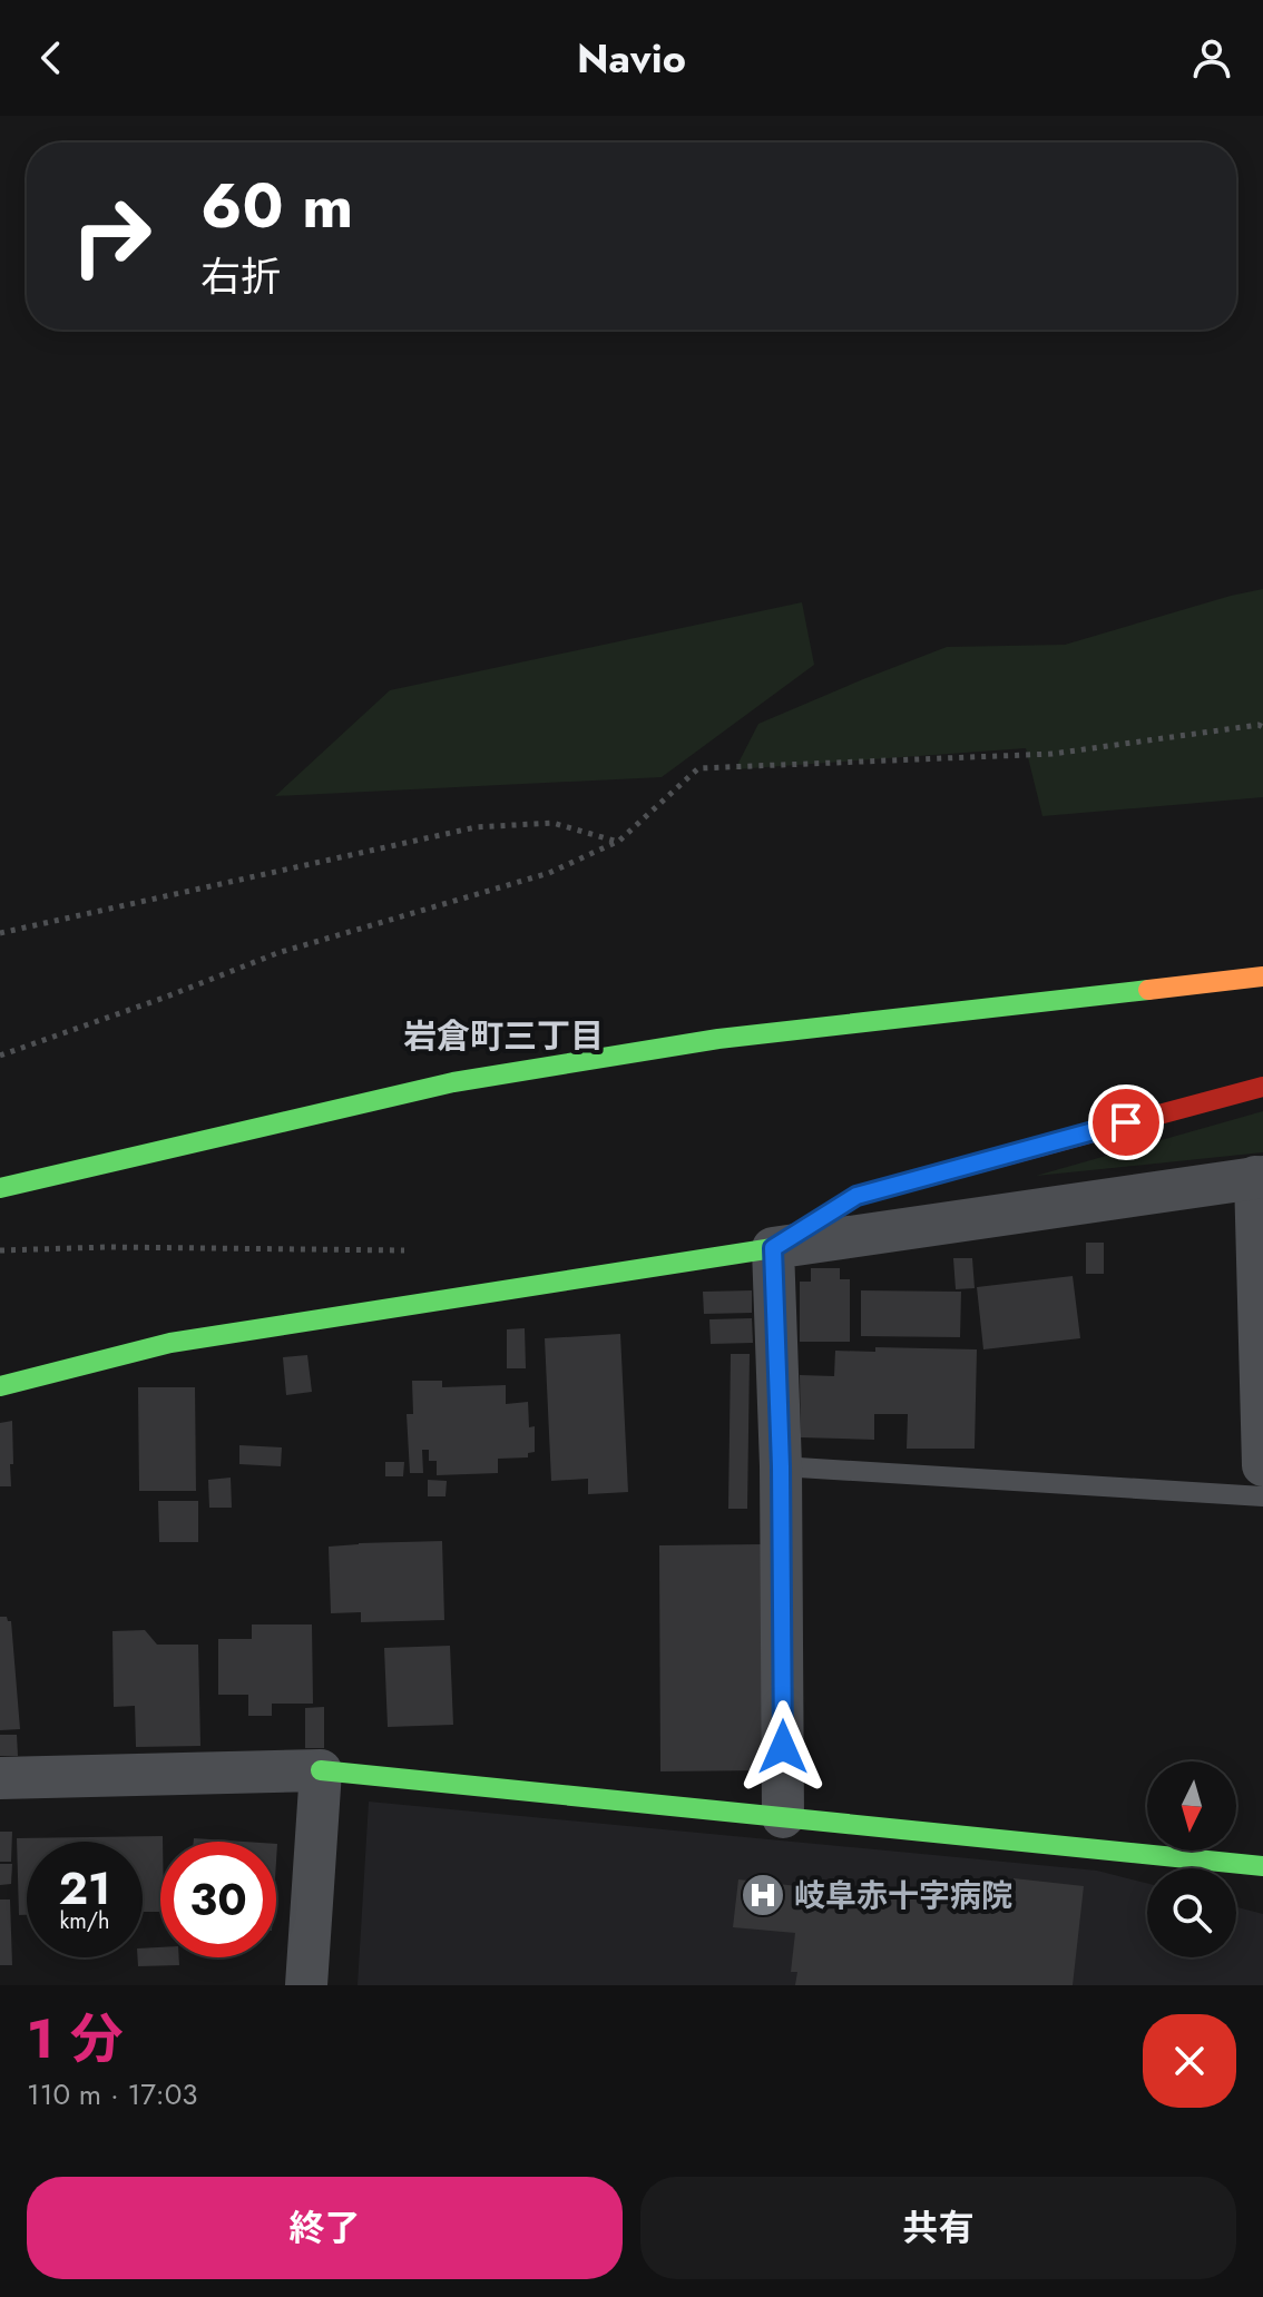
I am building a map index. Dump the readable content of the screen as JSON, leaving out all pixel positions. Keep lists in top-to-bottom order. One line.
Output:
{"districts":["岩倉町三丁目"],"places":{"hospital":["岐阜赤十字病院"]},"north":"bottom","page":{"header":"Navio","turn":["60 m","右折"],"speed":"21 km/h","limit":"30","heading":["1 分","110 m · 17:03"],"buttons":["終了","共有"]}}
